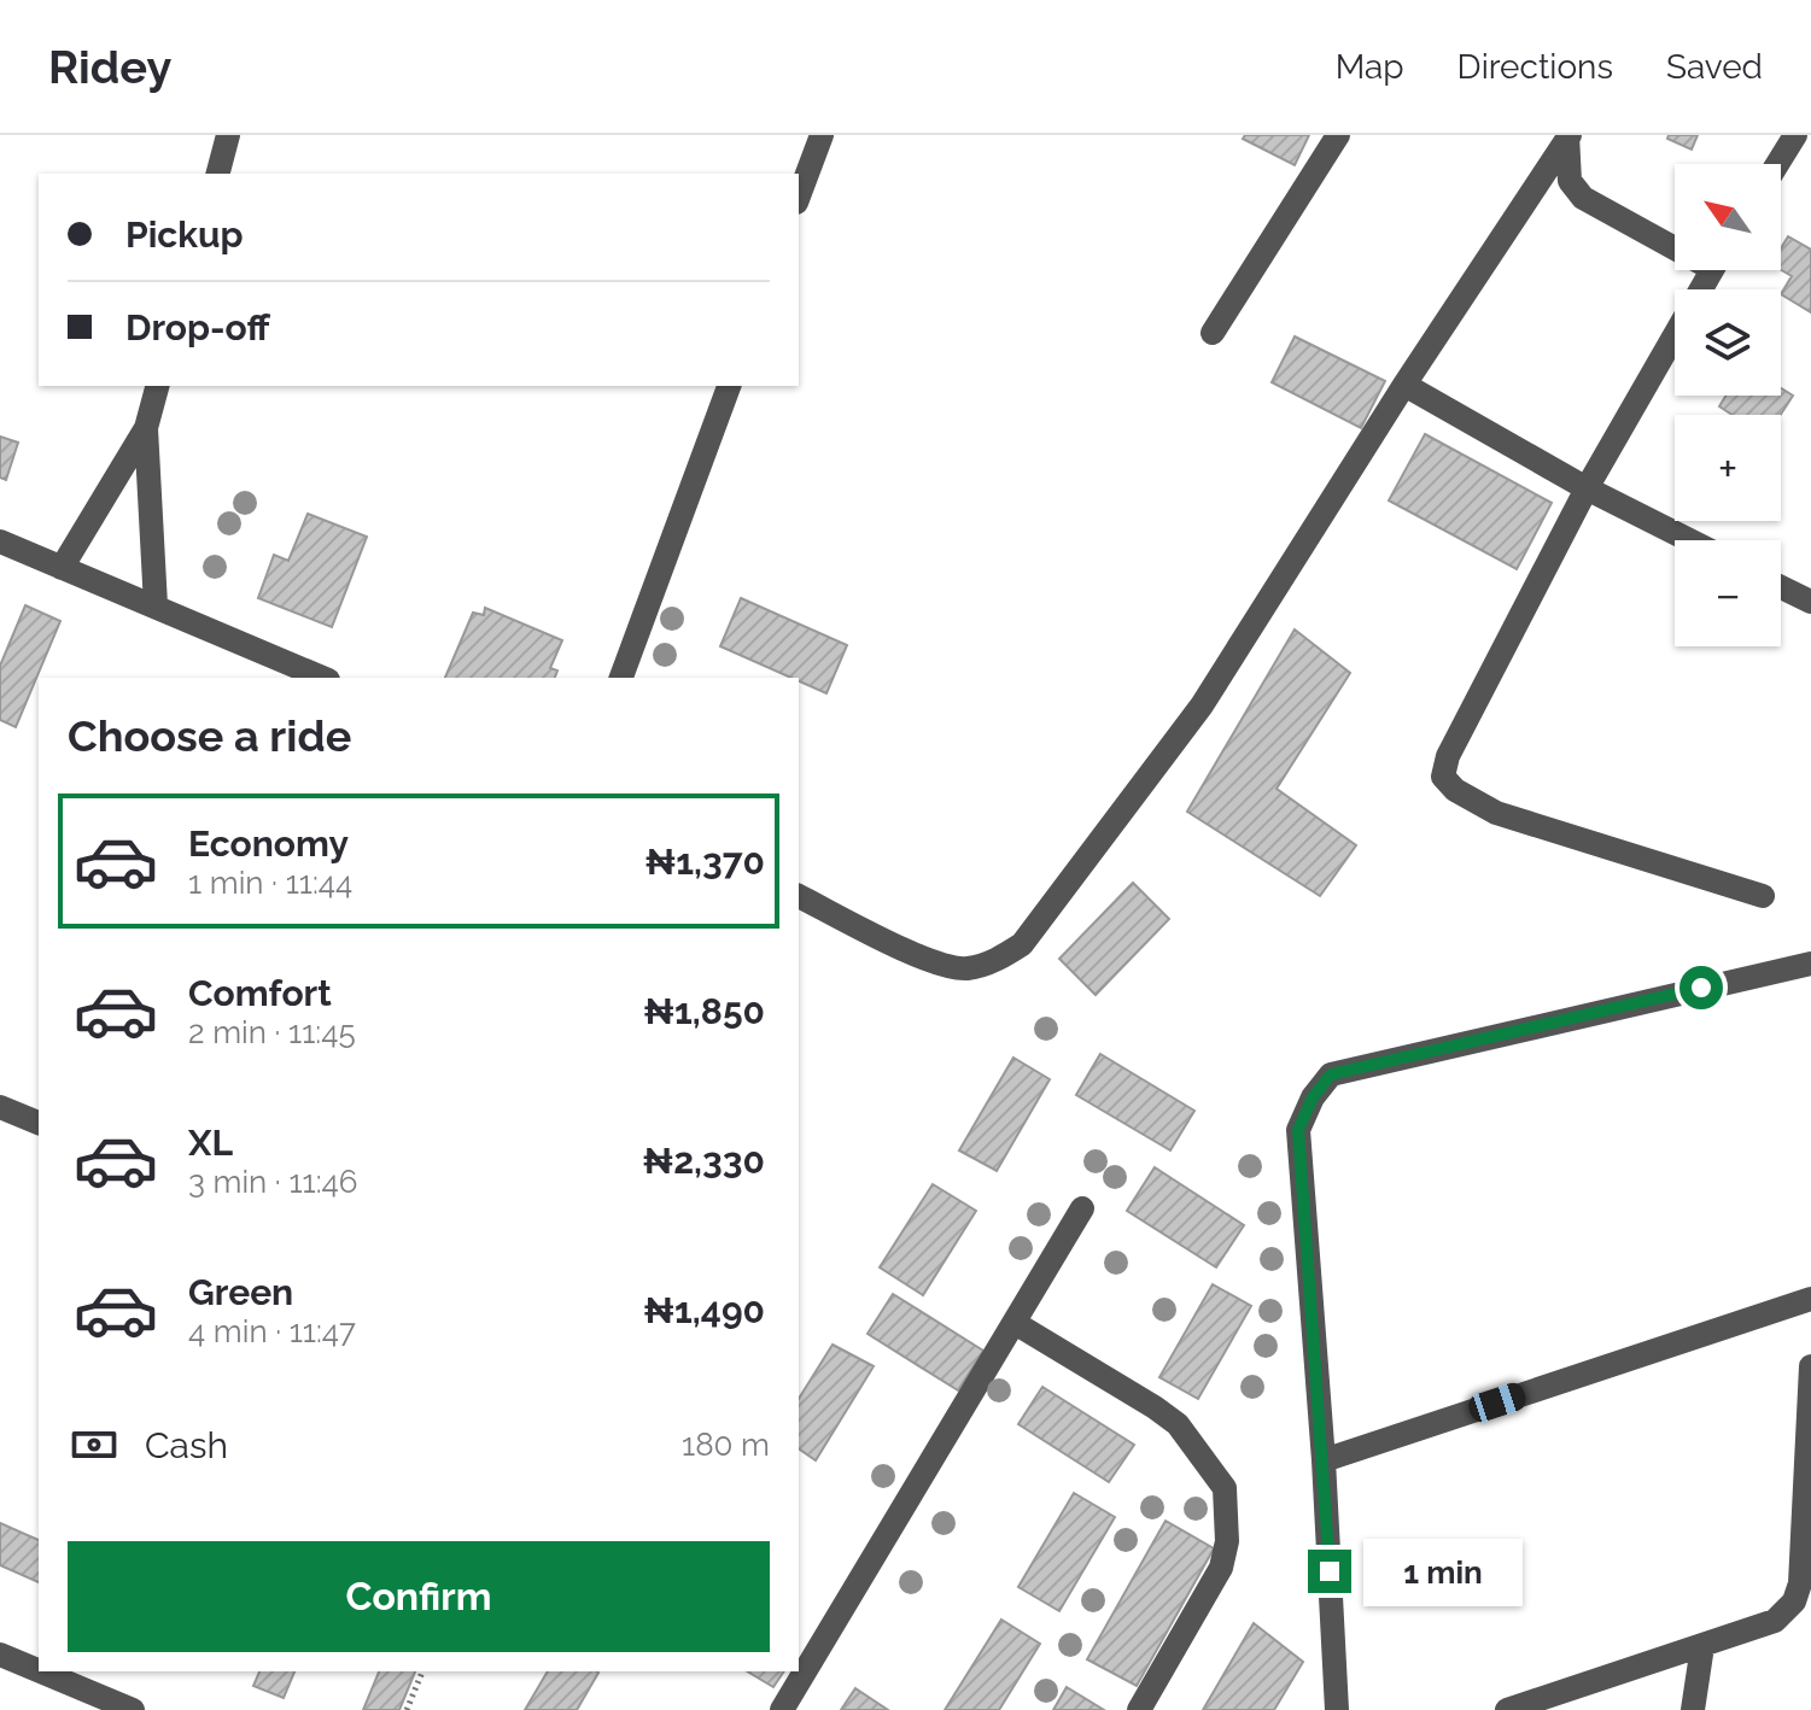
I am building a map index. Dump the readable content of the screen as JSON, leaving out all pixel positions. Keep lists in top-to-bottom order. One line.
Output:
{"north":"top left","page":{"header":"Ridey","nav":["Map","Directions","Saved"],"map_buttons":["+","−"],"banner":["Pickup","Drop-off"],"heading":"Choose a ride","list":[{"name":"Economy","note":"1 min · 11:44","value":"₦1,370"},{"name":"Comfort","note":"2 min · 11:45","value":"₦1,850"},{"name":"XL","note":"3 min · 11:46","value":"₦2,330"},{"name":"Green","note":"4 min · 11:47","value":"₦1,490"}],"pay":["Cash","180 m"],"buttons":"Confirm","bubble":"1 min"}}
